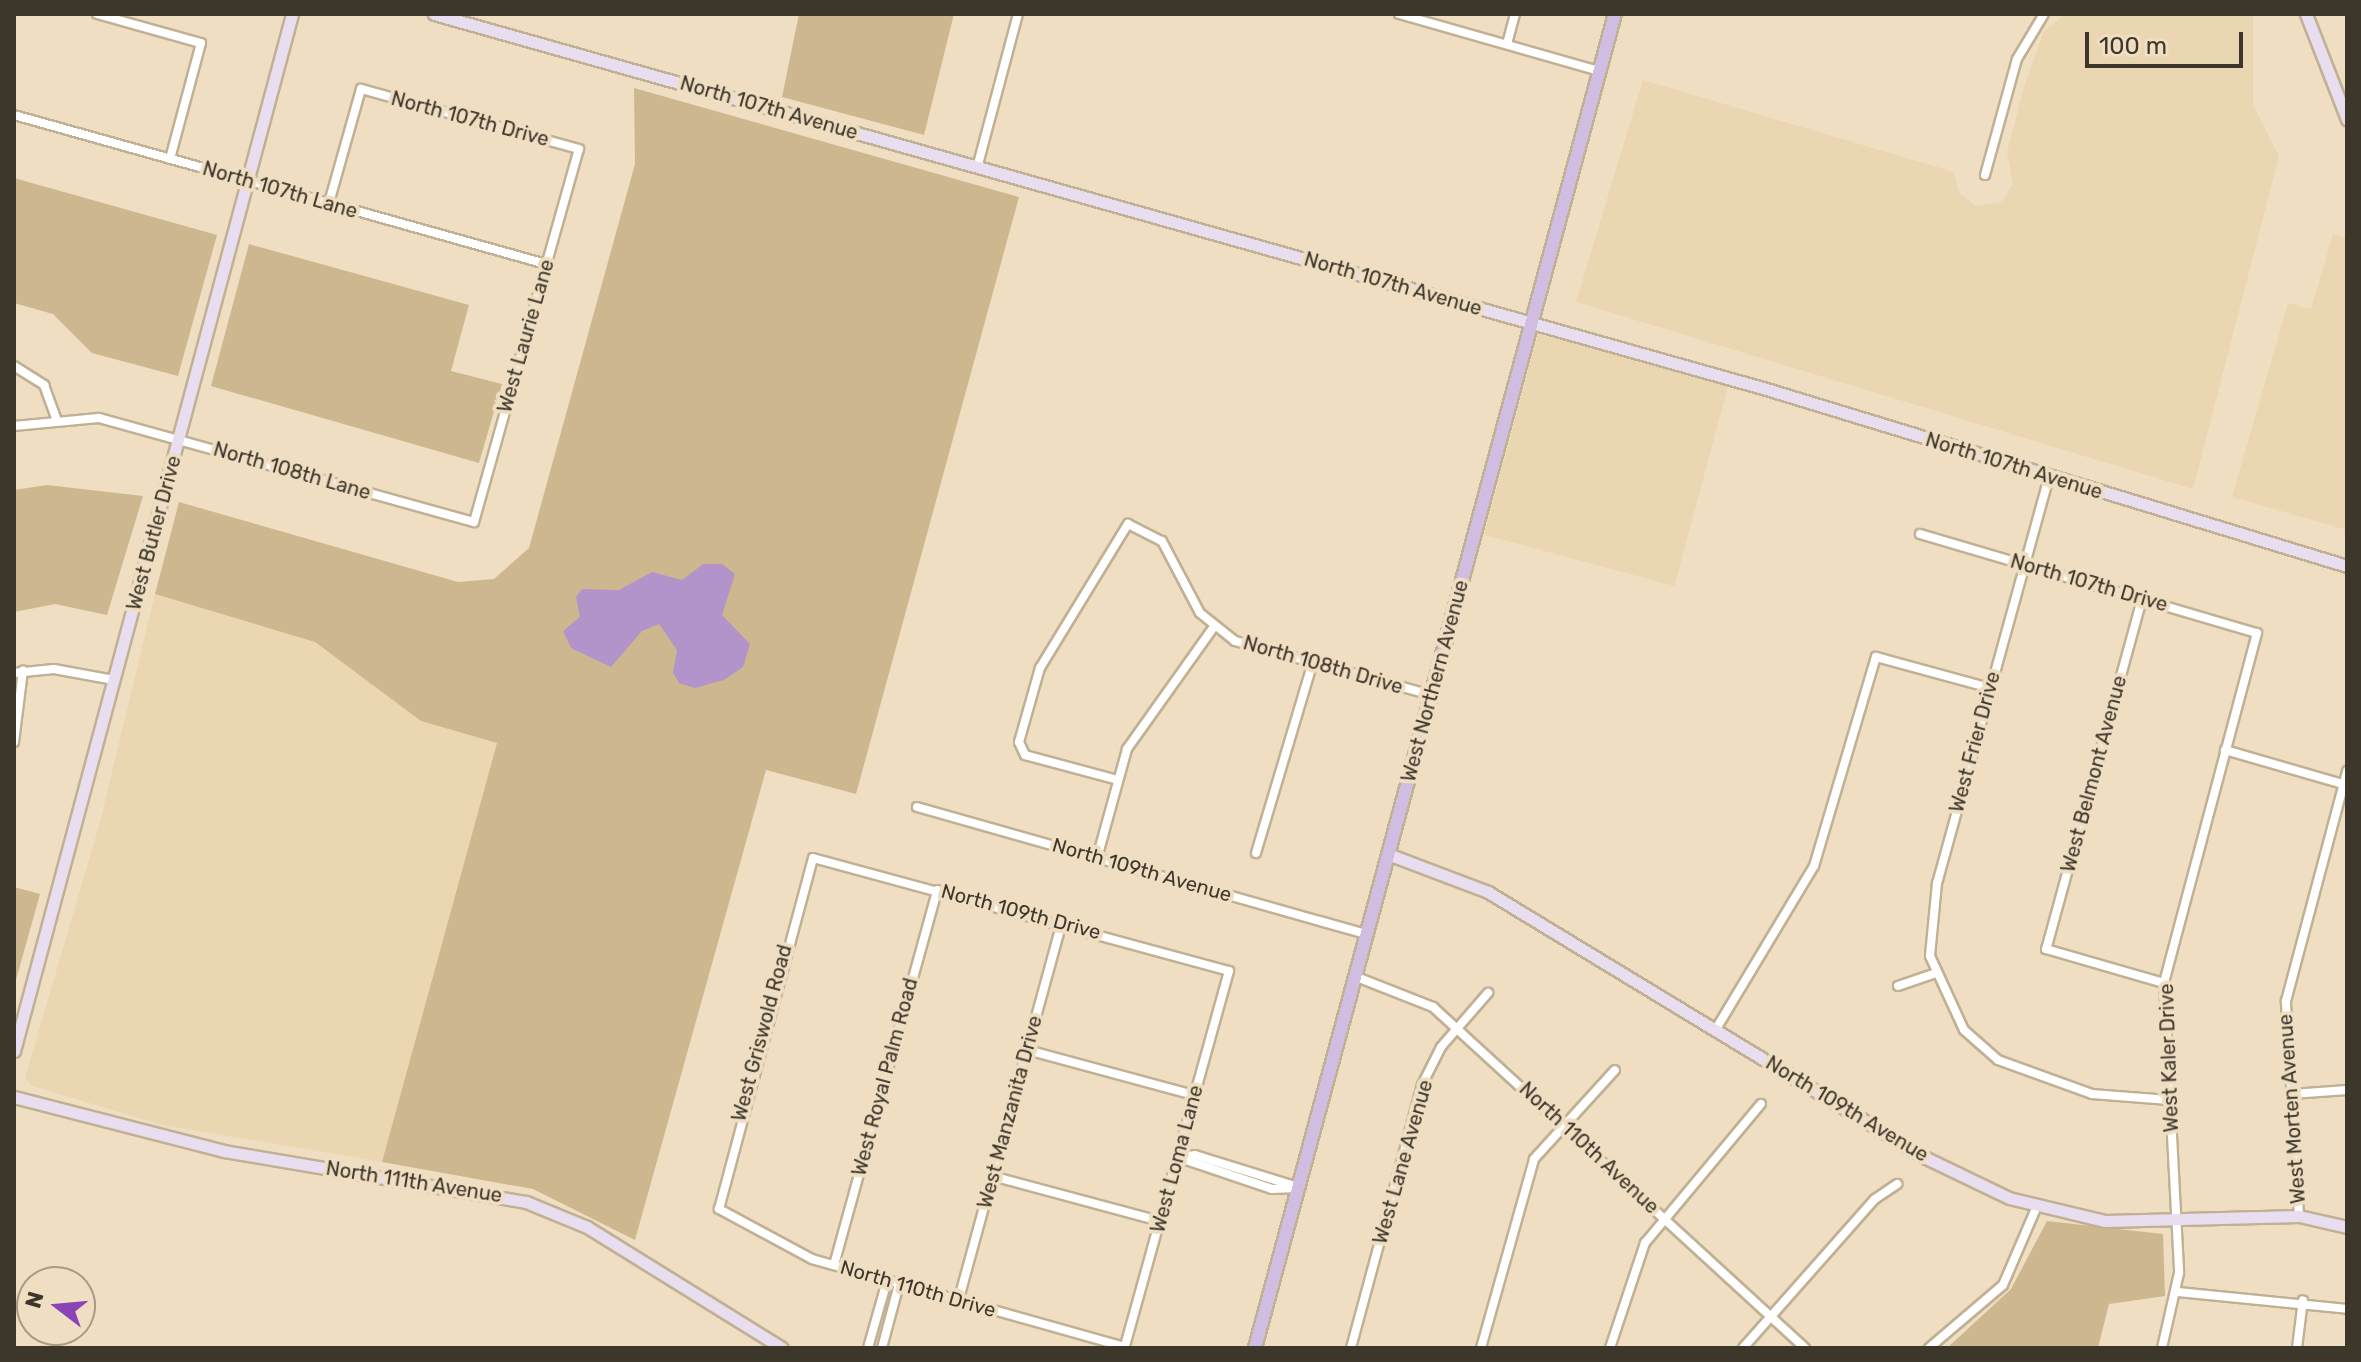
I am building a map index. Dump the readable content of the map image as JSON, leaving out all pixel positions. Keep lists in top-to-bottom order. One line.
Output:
{"streets":{"main road":["West Northern Avenue"],"street":["North 107th Avenue","North 107th Drive","North 107th Lane","West Laurie Lane","North 108th Lane","West Butler Drive","North 108th Drive","West Frier Drive","West Belmont Avenue","North 109th Avenue","North 109th Drive","West Griswold Road","West Kaler Drive","West Royal Palm Road","West Morten Avenue","West Manzanita Drive","North 110th Avenue","West Loma Lane","West Lane Avenue","North 111th Avenue","North 110th Drive"]},"crossings":[["North 107th Avenue","West Northern Avenue"],["North 107th Avenue","West Frier Drive"],["North 107th Drive","North 107th Lane"],["North 107th Drive","West Laurie Lane"],["North 107th Drive","West Frier Drive"],["North 107th Drive","West Belmont Avenue"],["North 107th Drive","West Kaler Drive"],["North 107th Lane","West Laurie Lane"],["North 107th Lane","West Butler Drive"],["West Laurie Lane","North 108th Lane"],["North 108th Lane","West Butler Drive"],["North 108th Drive","West Northern Avenue"],["West Northern Avenue","North 109th Avenue"],["West Northern Avenue","North 110th Avenue"],["West Belmont Avenue","West Kaler Drive"],["North 109th Avenue","West Kaler Drive"],["North 109th Avenue","West Morten Avenue"],["North 109th Drive","West Griswold Road"],["North 109th Drive","West Royal Palm Road"],["North 109th Drive","West Manzanita Drive"],["North 109th Drive","West Loma Lane"],["West Griswold Road","North 110th Drive"],["West Royal Palm Road","North 110th Drive"],["West Manzanita Drive","North 110th Drive"],["North 110th Avenue","West Lane Avenue"],["West Loma Lane","North 110th Drive"]],"scale_bar":"100 m","north":"left"}
